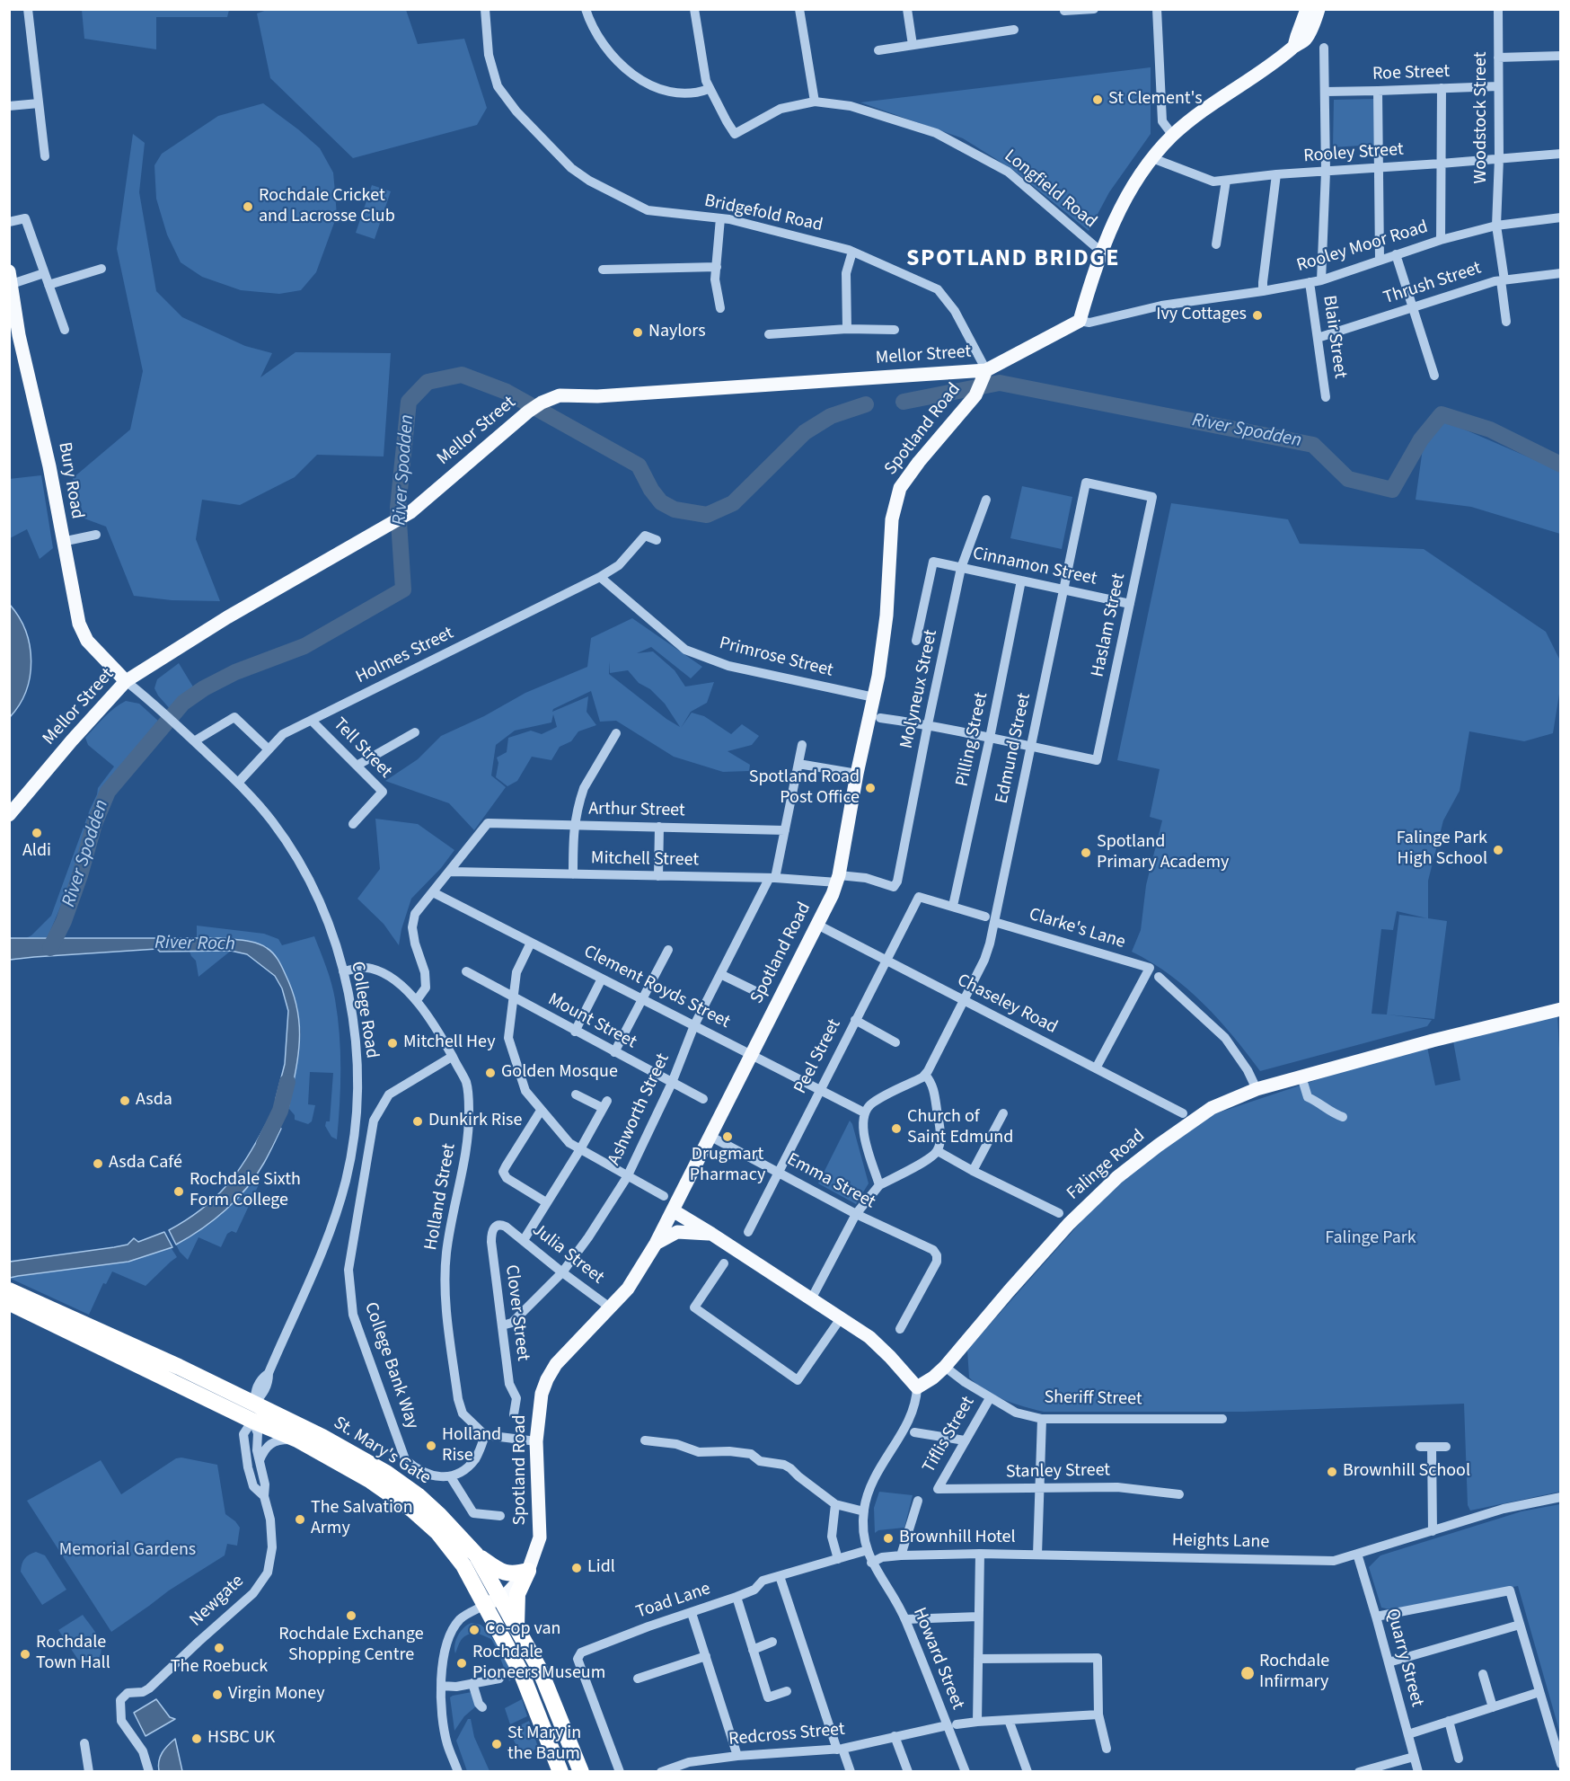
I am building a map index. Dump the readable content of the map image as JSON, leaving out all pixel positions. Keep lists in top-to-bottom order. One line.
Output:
{"streets":{"highway":["St. Mary's Gate"],"main road":["Mellor Street","Spotland Road","Bury Road","Falinge Road"],"street":["Roe Street","Woodstock Street","Rooley Street","Longfield Road","Bridgefold Road","Rooley Moor Road","Thrush Street","Blair Street","Cinnamon Street","Haslam Street","Holmes Street","Primrose Street","Molyneux Street","Pilling Street","Tell Street","Edmund Street","Arthur Street","Mitchell Street","Clarke's Lane","Clement Royds Street","Chaseley Road","College Road","Mount Street","Peel Street","Ashworth Street","Emma Street","Holland Street","Julia Street","Clover Street","College Bank Way","Sheriff Street","Tiflis Street","Stanley Street","Heights Lane","Newgate","Toad Lane","Quarry Street","Howard Street","Redcross Street"]},"crossings":[["Roe Street","Woodstock Street"],["Woodstock Street","Rooley Street"],["Woodstock Street","Rooley Moor Road"],["Woodstock Street","Thrush Street"],["Bridgefold Road","Mellor Street"],["Bridgefold Road","Spotland Road"],["Rooley Moor Road","Blair Street"],["Thrush Street","Blair Street"],["Mellor Street","Spotland Road"],["Mellor Street","Bury Road"],["Mellor Street","College Road"],["Spotland Road","Primrose Street"],["Spotland Road","Molyneux Street"],["Spotland Road","Mitchell Street"],["Spotland Road","Clement Royds Street"],["Spotland Road","Chaseley Road"],["Spotland Road","Emma Street"],["Spotland Road","Julia Street"],["Spotland Road","St. Mary's Gate"],["Bury Road","College Road"],["Cinnamon Street","Haslam Street"],["Cinnamon Street","Molyneux Street"],["Cinnamon Street","Pilling Street"],["Cinnamon Street","Edmund Street"],["Haslam Street","Edmund Street"],["Holmes Street","Primrose Street"],["Holmes Street","Tell Street"],["Holmes Street","College Road"],["Molyneux Street","Mitchell Street"],["Pilling Street","Peel Street"],["Edmund Street","Clarke's Lane"],["Edmund Street","Chaseley Road"],["Arthur Street","Mitchell Street"],["Arthur Street","Ashworth Street"],["Mitchell Street","Ashworth Street"],["Clarke's Lane","Chaseley Road"],["Clement Royds Street","Peel Street"],["Clement Royds Street","Ashworth Street"],["Chaseley Road","Peel Street"],["College Road","Holland Street"],["College Road","St. Mary's Gate"],["College Road","Newgate"],["Mount Street","Ashworth Street"],["Peel Street","Emma Street"],["Ashworth Street","Julia Street"],["Ashworth Street","Clover Street"],["Falinge Road","Sheriff Street"],["Holland Street","College Bank Way"],["Julia Street","Clover Street"],["Sheriff Street","Tiflis Street"],["Tiflis Street","Stanley Street"],["St. Mary's Gate","Newgate"],["Heights Lane","Quarry Street"],["Heights Lane","Howard Street"],["Howard Street","Redcross Street"]],"districts":["SPOTLAND BRIDGE"],"water":["River Spodden","River Roch"],"parks":["Falinge Park","Memorial Gardens"],"places":["St Clement's","Rochdale Cricket and Lacrosse Club","Ivy Cottages","Naylors","Spotland Road Post Office","Aldi","Falinge Park High School","Spotland Primary Academy","Mitchell Hey","Golden Mosque","Asda","Dunkirk Rise","Church of Saint Edmund","Drugmart Pharmacy","Asda Café","Rochdale Sixth Form College","Holland Rise","Brownhill School","The Salvation Army","Brownhill Hotel","Lidl","Rochdale Exchange Shopping Centre","Co-op van","The Roebuck","Rochdale Town Hall","Rochdale Pioneers Museum","Rochdale Infirmary","Virgin Money","HSBC UK","St Mary in the Baum"]}
